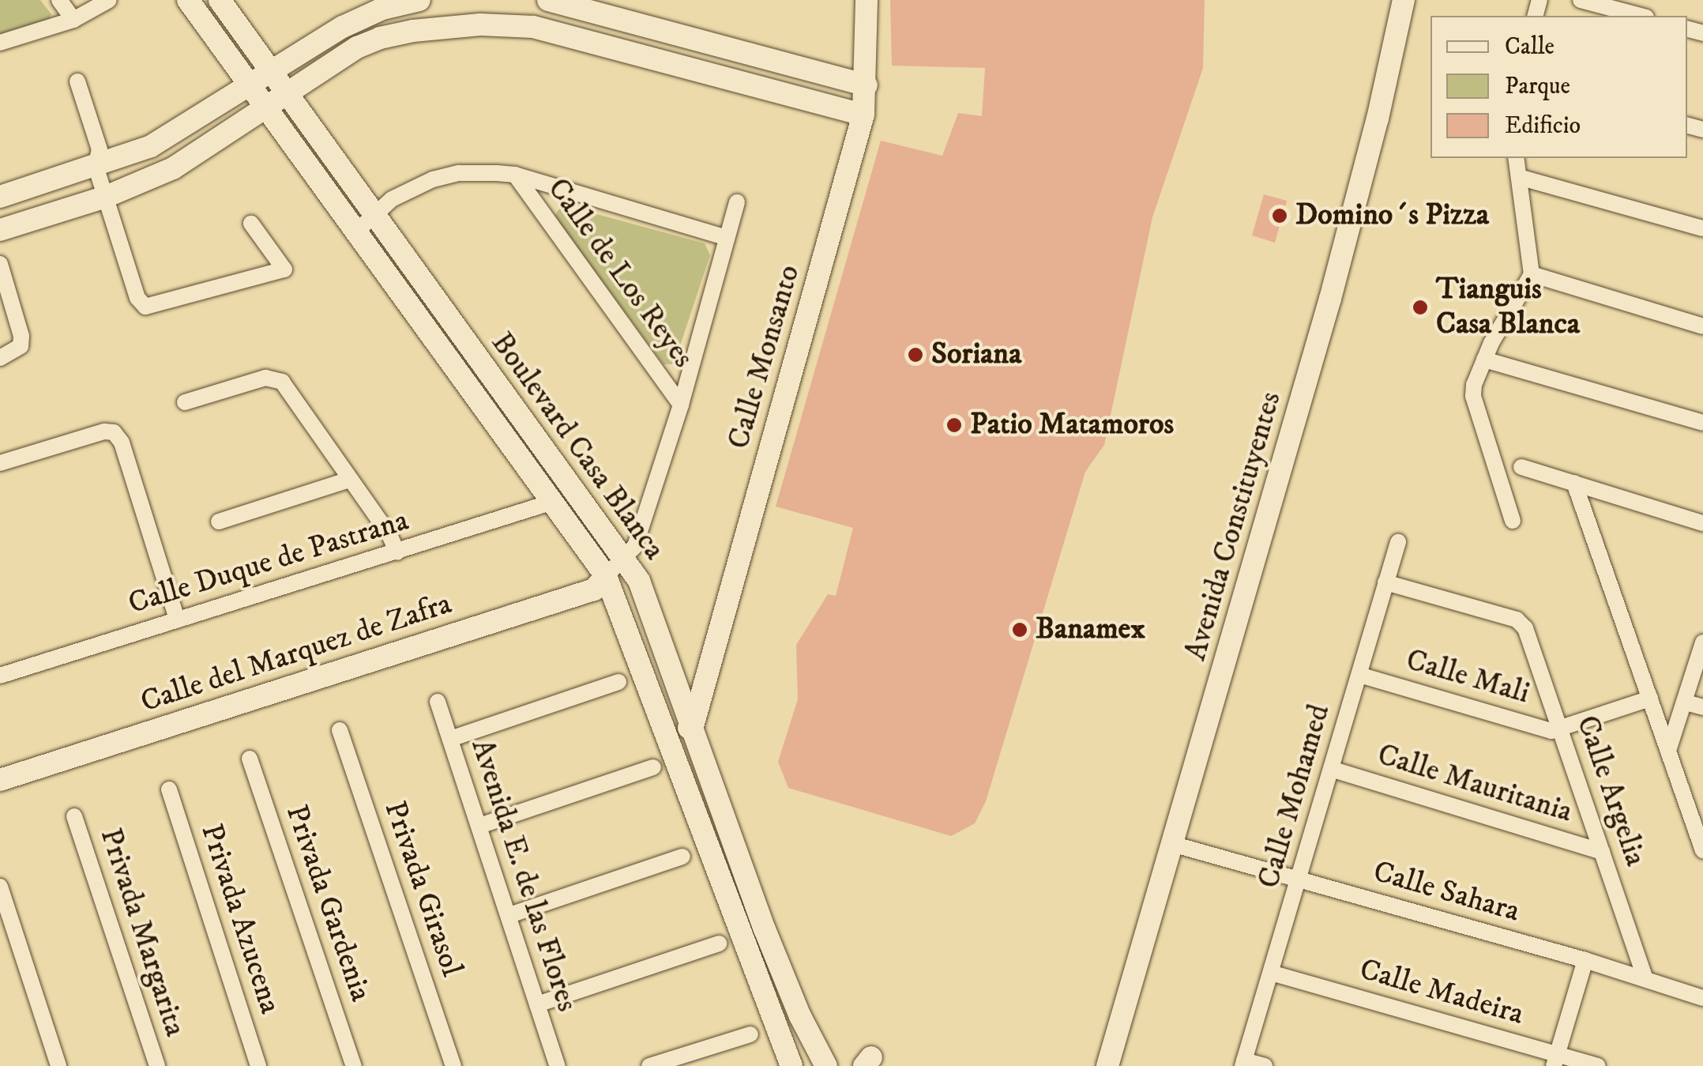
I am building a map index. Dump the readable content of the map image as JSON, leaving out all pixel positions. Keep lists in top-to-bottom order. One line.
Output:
{"streets":{"street":["Calle de Los Reyes","Calle Monsanto","Boulevard Casa Blanca","Avenida Constituyentes","Calle Duque de Pastrana","Calle del Marquez de Zafra","Calle Mali","Calle Mauritania","Calle Argelia","Calle Mohamed","Avenida E. de las Flores","Privada Girasol","Calle Sahara","Privada Gardenia","Privada Azucena","Privada Margarita","Calle Madeira"]},"crossings":[["Calle Monsanto","Boulevard Casa Blanca"],["Boulevard Casa Blanca","Calle Duque de Pastrana"],["Boulevard Casa Blanca","Calle del Marquez de Zafra"],["Avenida Constituyentes","Calle Sahara"],["Calle Mali","Calle Argelia"],["Calle Mali","Calle Mohamed"],["Calle Mauritania","Calle Argelia"],["Calle Mauritania","Calle Mohamed"],["Calle Argelia","Calle Mohamed"],["Calle Argelia","Calle Sahara"],["Calle Mohamed","Calle Sahara"],["Calle Mohamed","Calle Madeira"]],"places":["Domino´s Pizza","Tianguis Casa Blanca","Soriana","Patio Matamoros","Banamex"],"legend":["Calle","Parque","Edificio"]}
